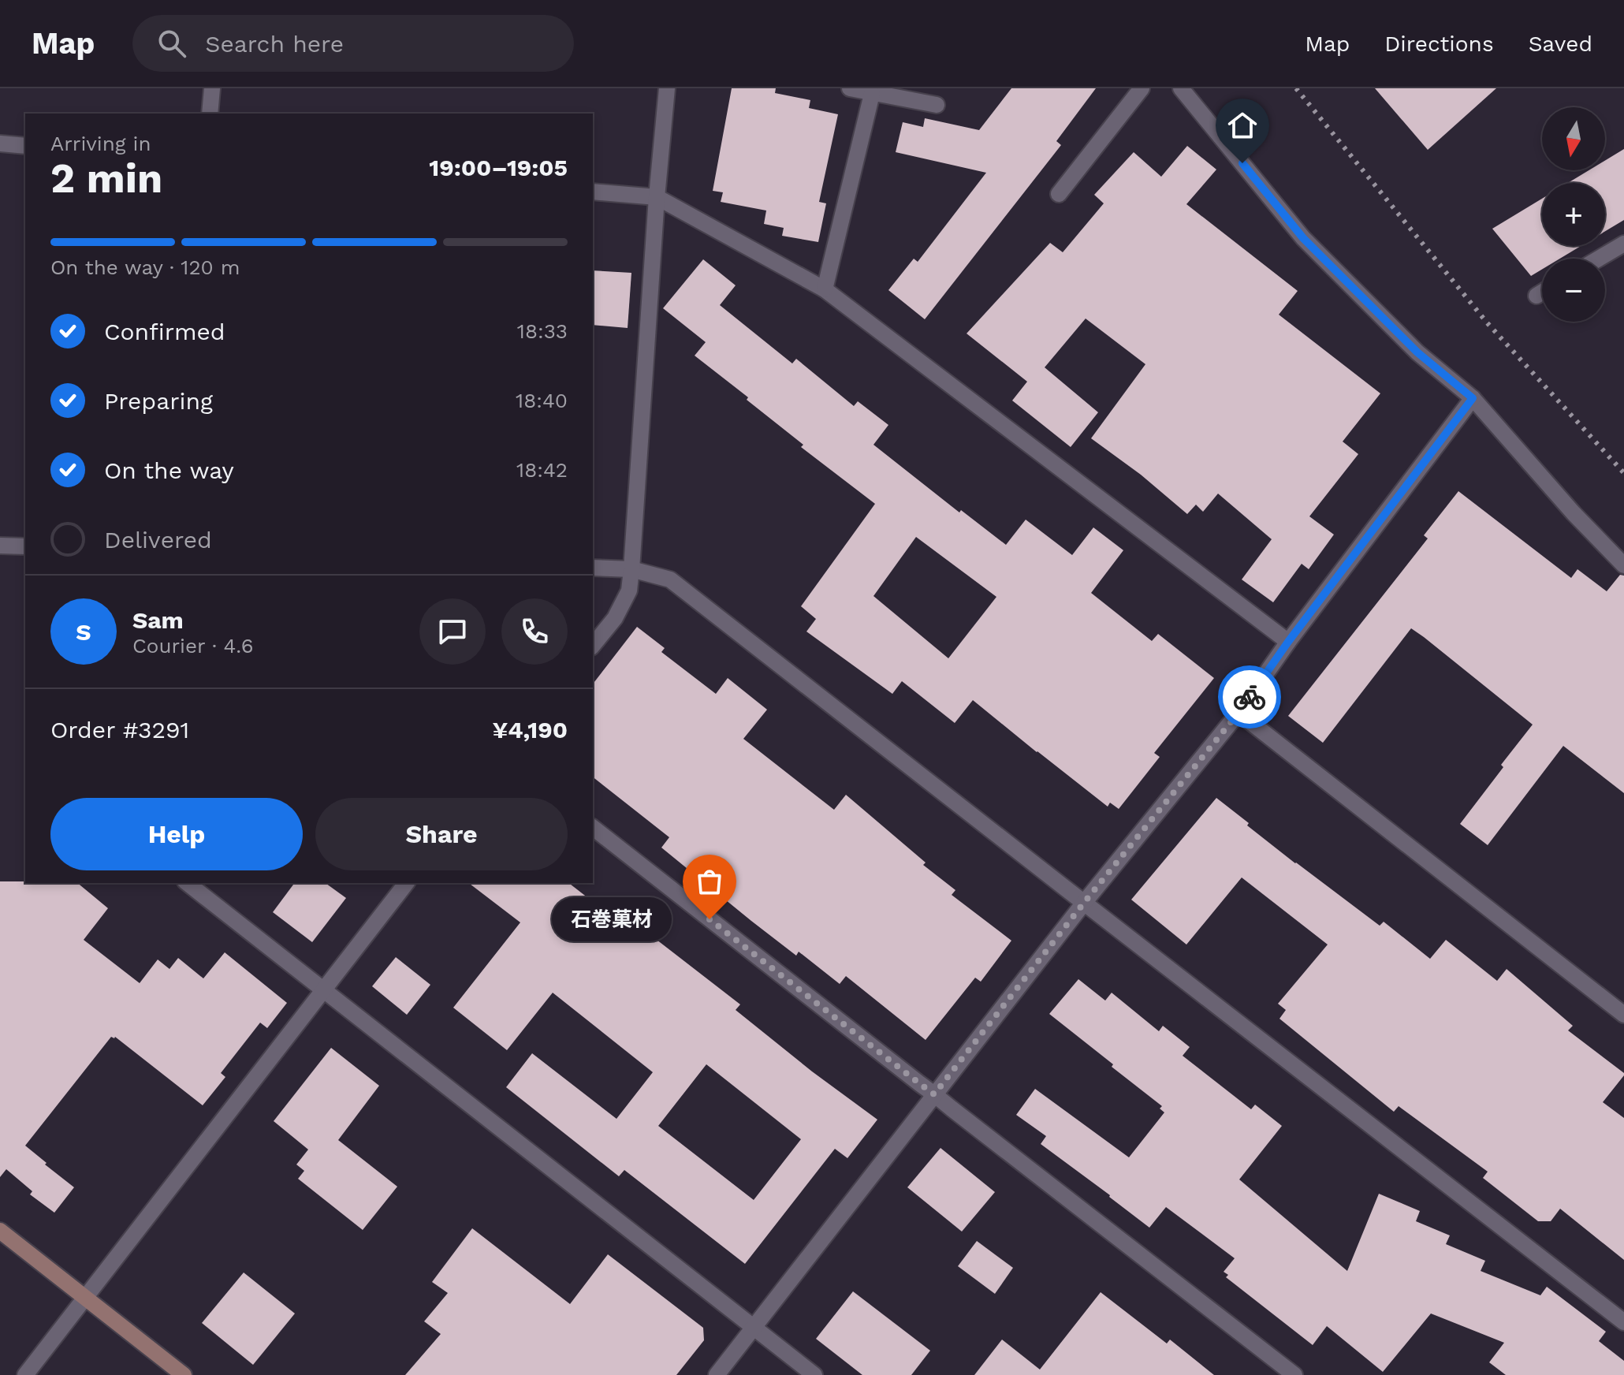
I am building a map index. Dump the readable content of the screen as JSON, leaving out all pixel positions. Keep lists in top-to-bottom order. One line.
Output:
{"places":["石巻菓材"],"north":"bottom","page":{"header":"Map","search":"Search here","nav":["Map","Directions","Saved"],"map_buttons":["+","−"],"heading":["2 min","Arriving in","19:00–19:05"],"panel":["Sam","Courier · 4.6","Order #3291","¥4,190"],"bar":"On the way · 120 m","list":[["Confirmed","18:33"],["Preparing","18:40"],["On the way","18:42"],"Delivered"],"round":"S","buttons":["Help","Share"],"bubble":"石巻菓材"}}
